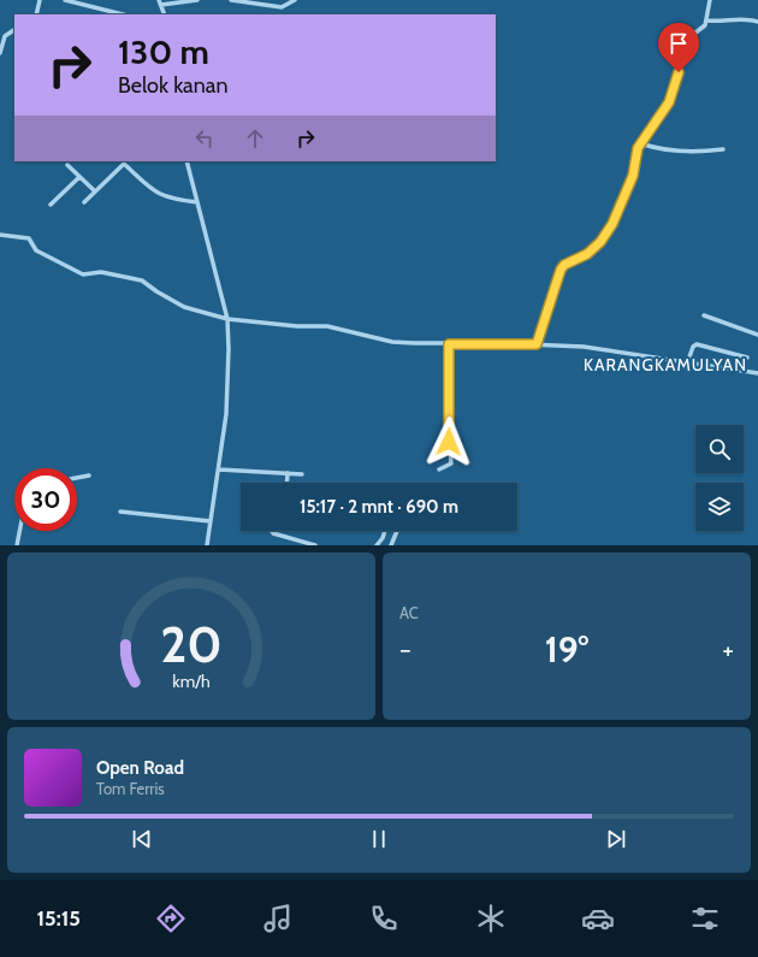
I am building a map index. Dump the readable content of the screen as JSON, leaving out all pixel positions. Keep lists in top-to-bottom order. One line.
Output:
{"districts":["KARANGKAMULYAN"],"page":{"turn":["130 m","Belok kanan"],"limit":"30","trip":"15:17 · 2 mnt · 690 m","tile":"AC","heat":["−","19°","+"],"song":["Open Road","Tom Ferris"],"tabs":"15:15","gauge":["20","km/h"]}}
